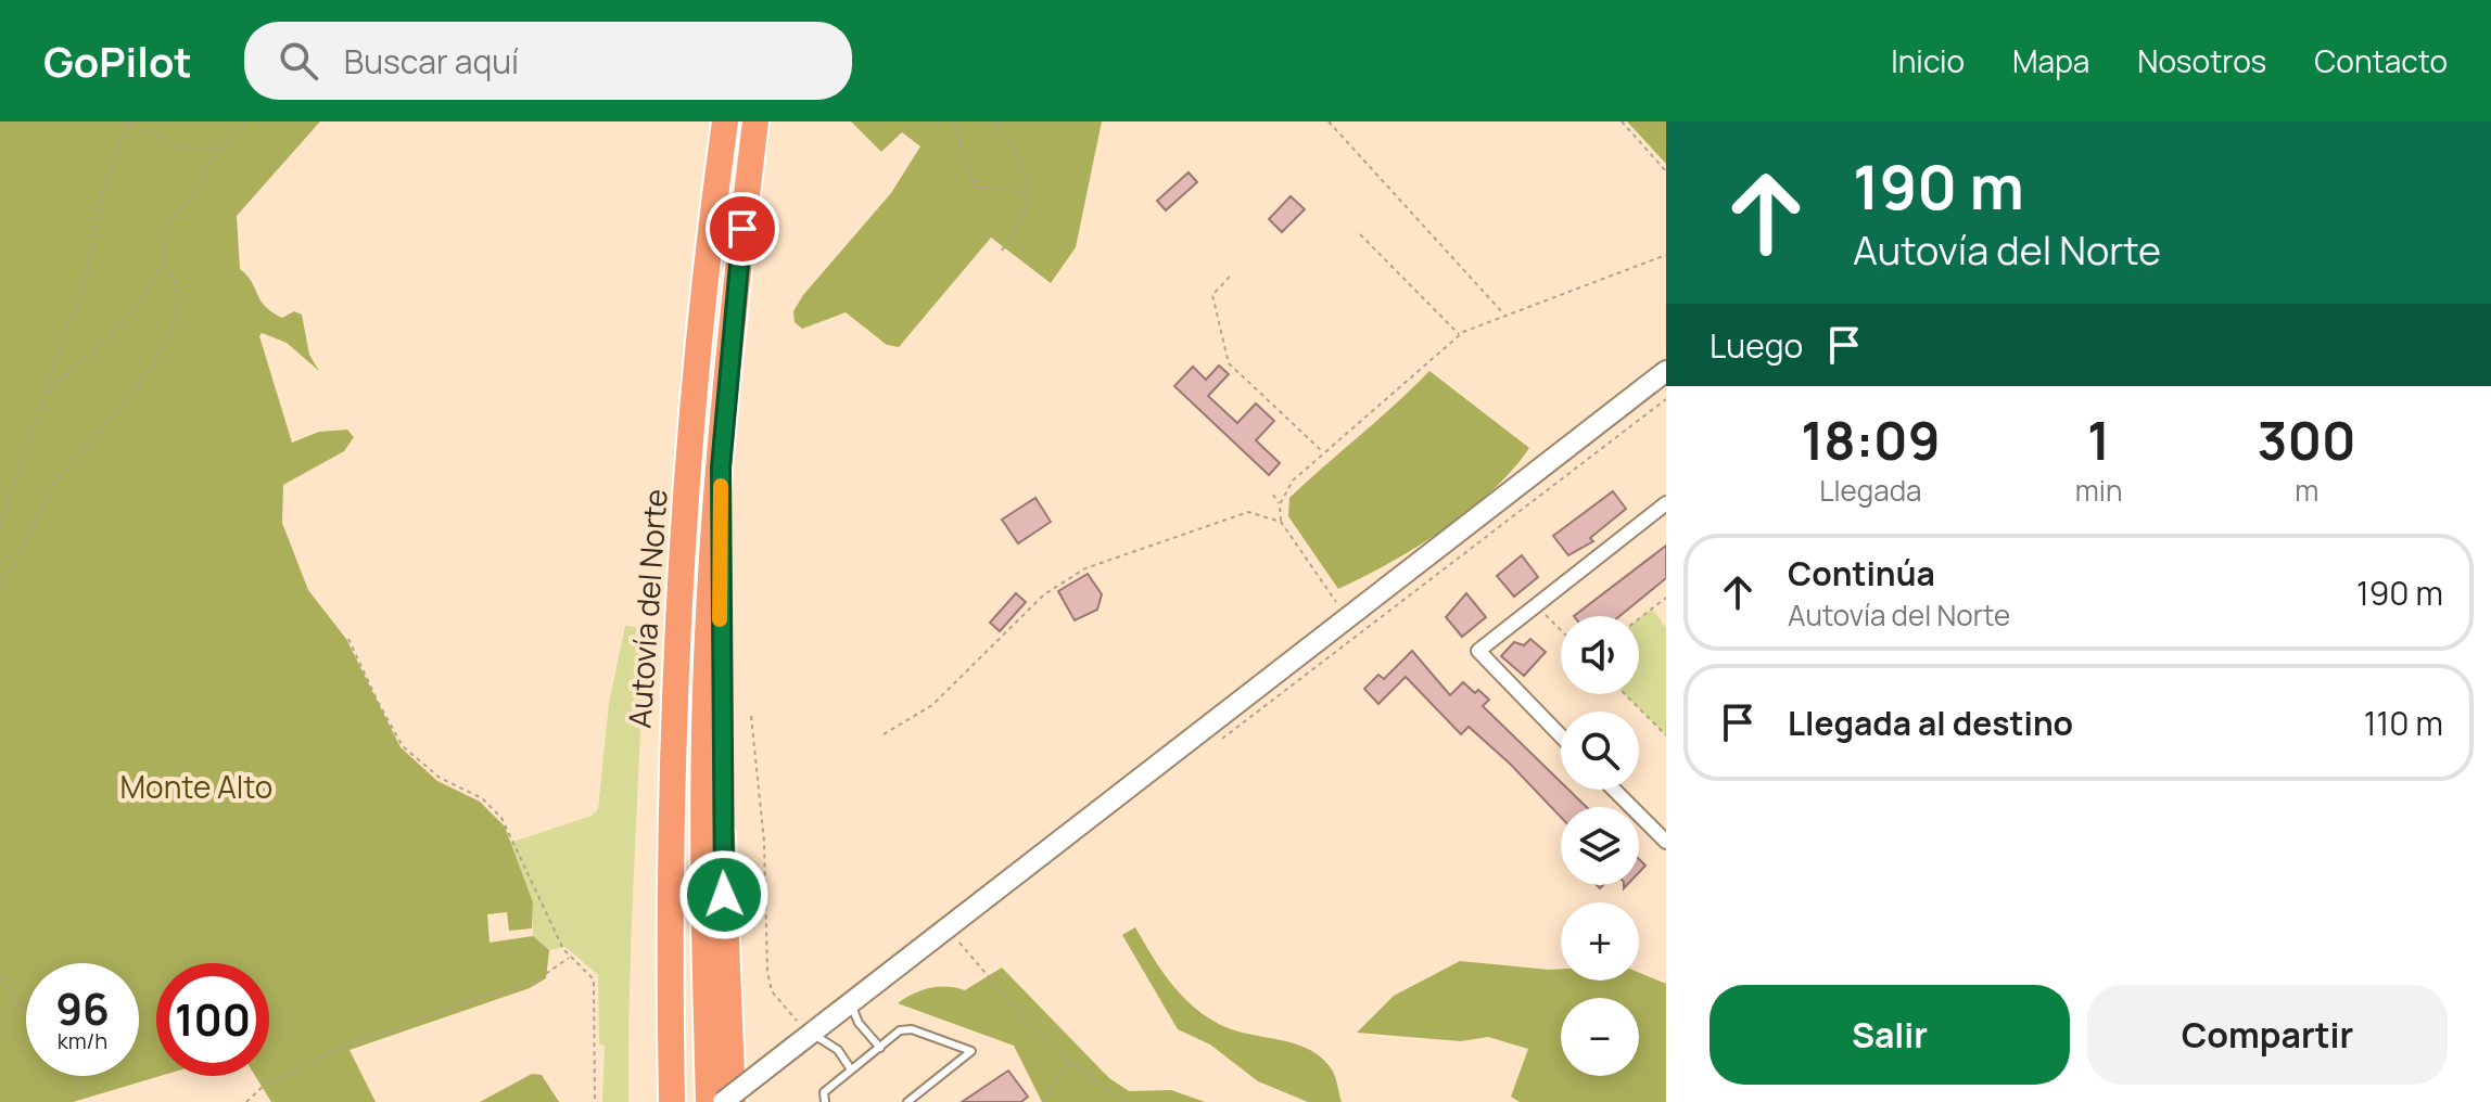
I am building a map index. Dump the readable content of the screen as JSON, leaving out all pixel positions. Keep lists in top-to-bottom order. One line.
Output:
{"streets":{"highway":["Autovía del Norte"]},"parks":["Monte Alto"],"page":{"header":"GoPilot","search":"Buscar aquí","nav":["Inicio","Mapa","Nosotros","Contacto"],"turn":["190 m","Autovía del Norte"],"then":"Luego","eta":["18:09","Llegada","1","min","300","m"],"list":[{"name":"Continúa","note":"Autovía del Norte","value":"190 m"},{"name":"Llegada al destino","value":"110 m"}],"map_buttons":["+","−"],"speed":"96 km/h","limit":"100","buttons":["Salir","Compartir"]}}
